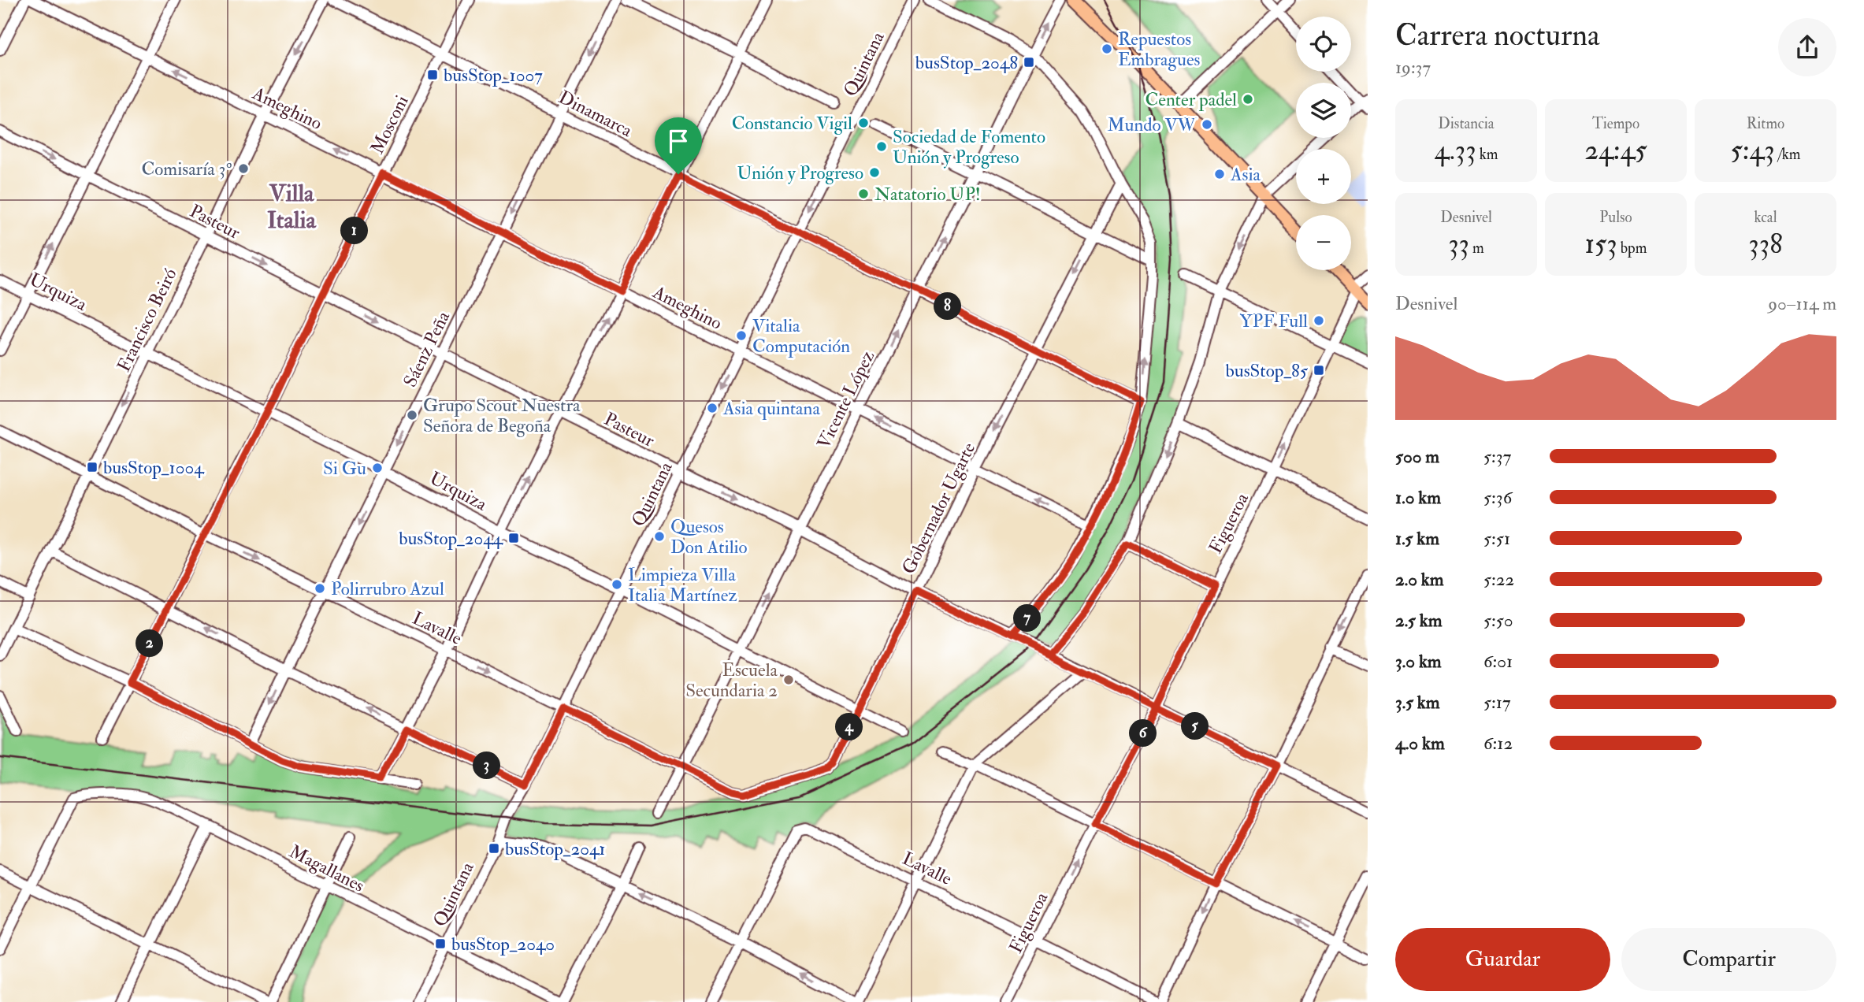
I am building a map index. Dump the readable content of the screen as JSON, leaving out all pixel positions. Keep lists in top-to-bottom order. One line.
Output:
{"streets":{"street":["Quintana","Ameghino","Dinamarca","Mosconi","Pasteur","Urquiza","Francisco Beiró","Sáenz Peña","Vicente López","Gobernador Ugarte","Figueroa","Lavalle","Magallanes"]},"crossings":[["Quintana","Ameghino"],["Quintana","Dinamarca"],["Quintana","Pasteur"],["Quintana","Urquiza"],["Quintana","Lavalle"],["Quintana","Magallanes"],["Ameghino","Mosconi"],["Ameghino","Francisco Beiró"],["Ameghino","Sáenz Peña"],["Ameghino","Vicente López"],["Ameghino","Gobernador Ugarte"],["Dinamarca","Mosconi"],["Dinamarca","Sáenz Peña"],["Dinamarca","Vicente López"],["Dinamarca","Gobernador Ugarte"],["Mosconi","Pasteur"],["Mosconi","Urquiza"],["Mosconi","Lavalle"],["Pasteur","Francisco Beiró"],["Pasteur","Sáenz Peña"],["Pasteur","Vicente López"],["Pasteur","Gobernador Ugarte"],["Pasteur","Figueroa"],["Urquiza","Francisco Beiró"],["Urquiza","Sáenz Peña"],["Urquiza","Vicente López"],["Urquiza","Gobernador Ugarte"],["Francisco Beiró","Lavalle"],["Sáenz Peña","Lavalle"],["Vicente López","Lavalle"],["Gobernador Ugarte","Lavalle"],["Figueroa","Lavalle"]],"one_way":["Quintana","Ameghino","Francisco Beiró","Sáenz Peña","Vicente López","Gobernador Ugarte"],"districts":["Villa Italia"],"places":{"other":["Repuestos Embragues","Center padel","Constancio Vigil","Mundo VW","Sociedad de Fomento Unión y Progreso","Comisaría 3º","Unión y Progreso","Asia","Natatorio UP!","YPF Full","Vitalia Computación","Asia quintana","Grupo Scout Nuestra Señora de Begoña","Si Gu","Quesos Don Atilio","Limpieza Villa Italia Martínez","Polirrubro Azul","Escuela Secundaria 2"],"transit":["busStop_2048","busStop_1007","busStop_85","busStop_1004","busStop_2044","busStop_2041","busStop_2040"]},"page":{"heading":["Carrera nocturna","19:37"],"map_buttons":["+","−"],"stats":[["Distancia","4.33 km"],["Tiempo","24:45"],["Ritmo","5:43 /km"],["Desnivel","33 m"],["Pulso","153 bpm"],["kcal","338"]],"pins":["1","8","7","2","5","4","6","3"],"chart":["Desnivel","90–114 m"],"list":[{"name":"500 m","note":"5:37"},{"name":"1.0 km","note":"5:36"},{"name":"1.5 km","note":"5:51"},{"name":"2.0 km","note":"5:22"},{"name":"2.5 km","note":"5:50"},{"name":"3.0 km","note":"6:01"},{"name":"3.5 km","note":"5:17"},{"name":"4.0 km","note":"6:12"}],"buttons":["Guardar","Compartir"]}}
